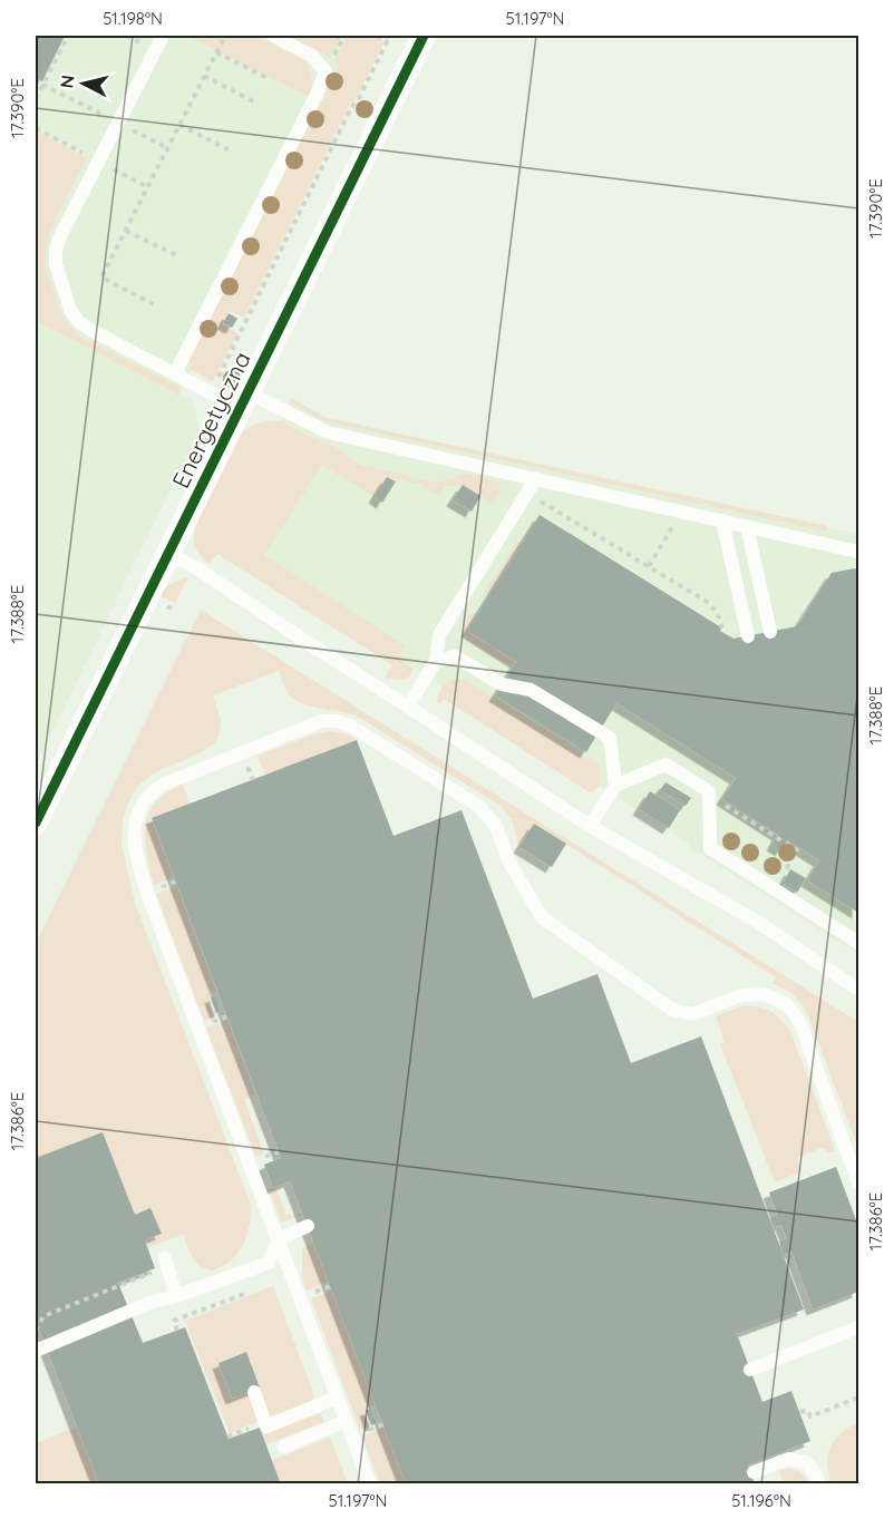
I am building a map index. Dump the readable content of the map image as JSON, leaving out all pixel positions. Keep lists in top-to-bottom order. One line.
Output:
{"streets":{"street":["Energetyczna"]},"north":"left","coordinates":["51.198°N","51.197°N","17.390°E","17.388°E","17.386°E","51.196°N"]}
